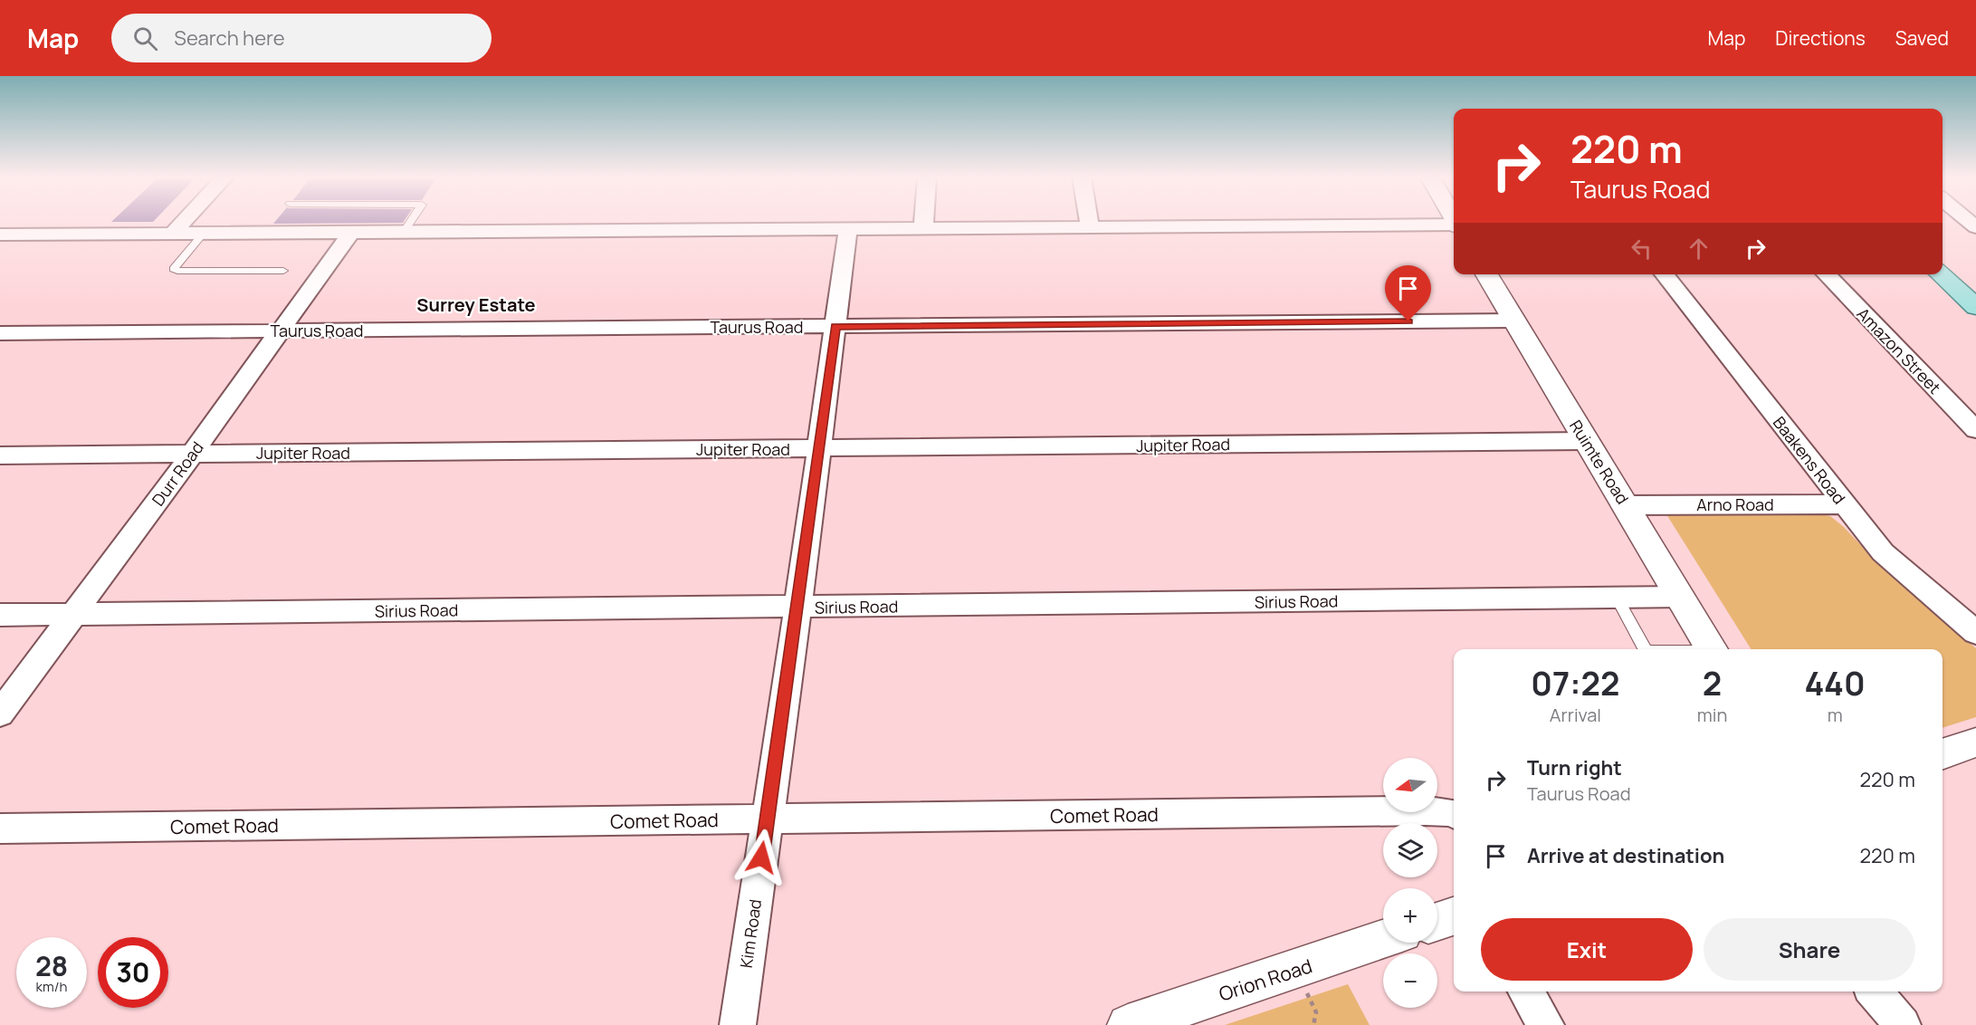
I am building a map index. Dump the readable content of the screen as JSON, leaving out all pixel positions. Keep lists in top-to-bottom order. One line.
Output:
{"streets":{"street":["Taurus Road","Amazon Street","Jupiter Road","Baakens Road","Ruimte Road","Durr Road","Arno Road","Sirius Road","Comet Road","Kim Road","Orion Road"]},"crossings":[["Taurus Road","Ruimte Road"],["Taurus Road","Durr Road"],["Taurus Road","Kim Road"],["Jupiter Road","Ruimte Road"],["Jupiter Road","Durr Road"],["Jupiter Road","Kim Road"],["Baakens Road","Arno Road"],["Ruimte Road","Arno Road"],["Ruimte Road","Sirius Road"],["Durr Road","Sirius Road"],["Sirius Road","Kim Road"],["Comet Road","Kim Road"]],"districts":["Surrey Estate"],"north":"left","page":{"header":"Map","search":"Search here","nav":["Map","Directions","Saved"],"turn":["220 m","Taurus Road"],"eta":["07:22","Arrival","2","min","440","m"],"list":[{"name":"Turn right","note":"Taurus Road","value":"220 m"},{"name":"Arrive at destination","value":"220 m"}],"map_buttons":["+","−"],"buttons":["Exit","Share"],"speed":"28 km/h","limit":"30"}}
